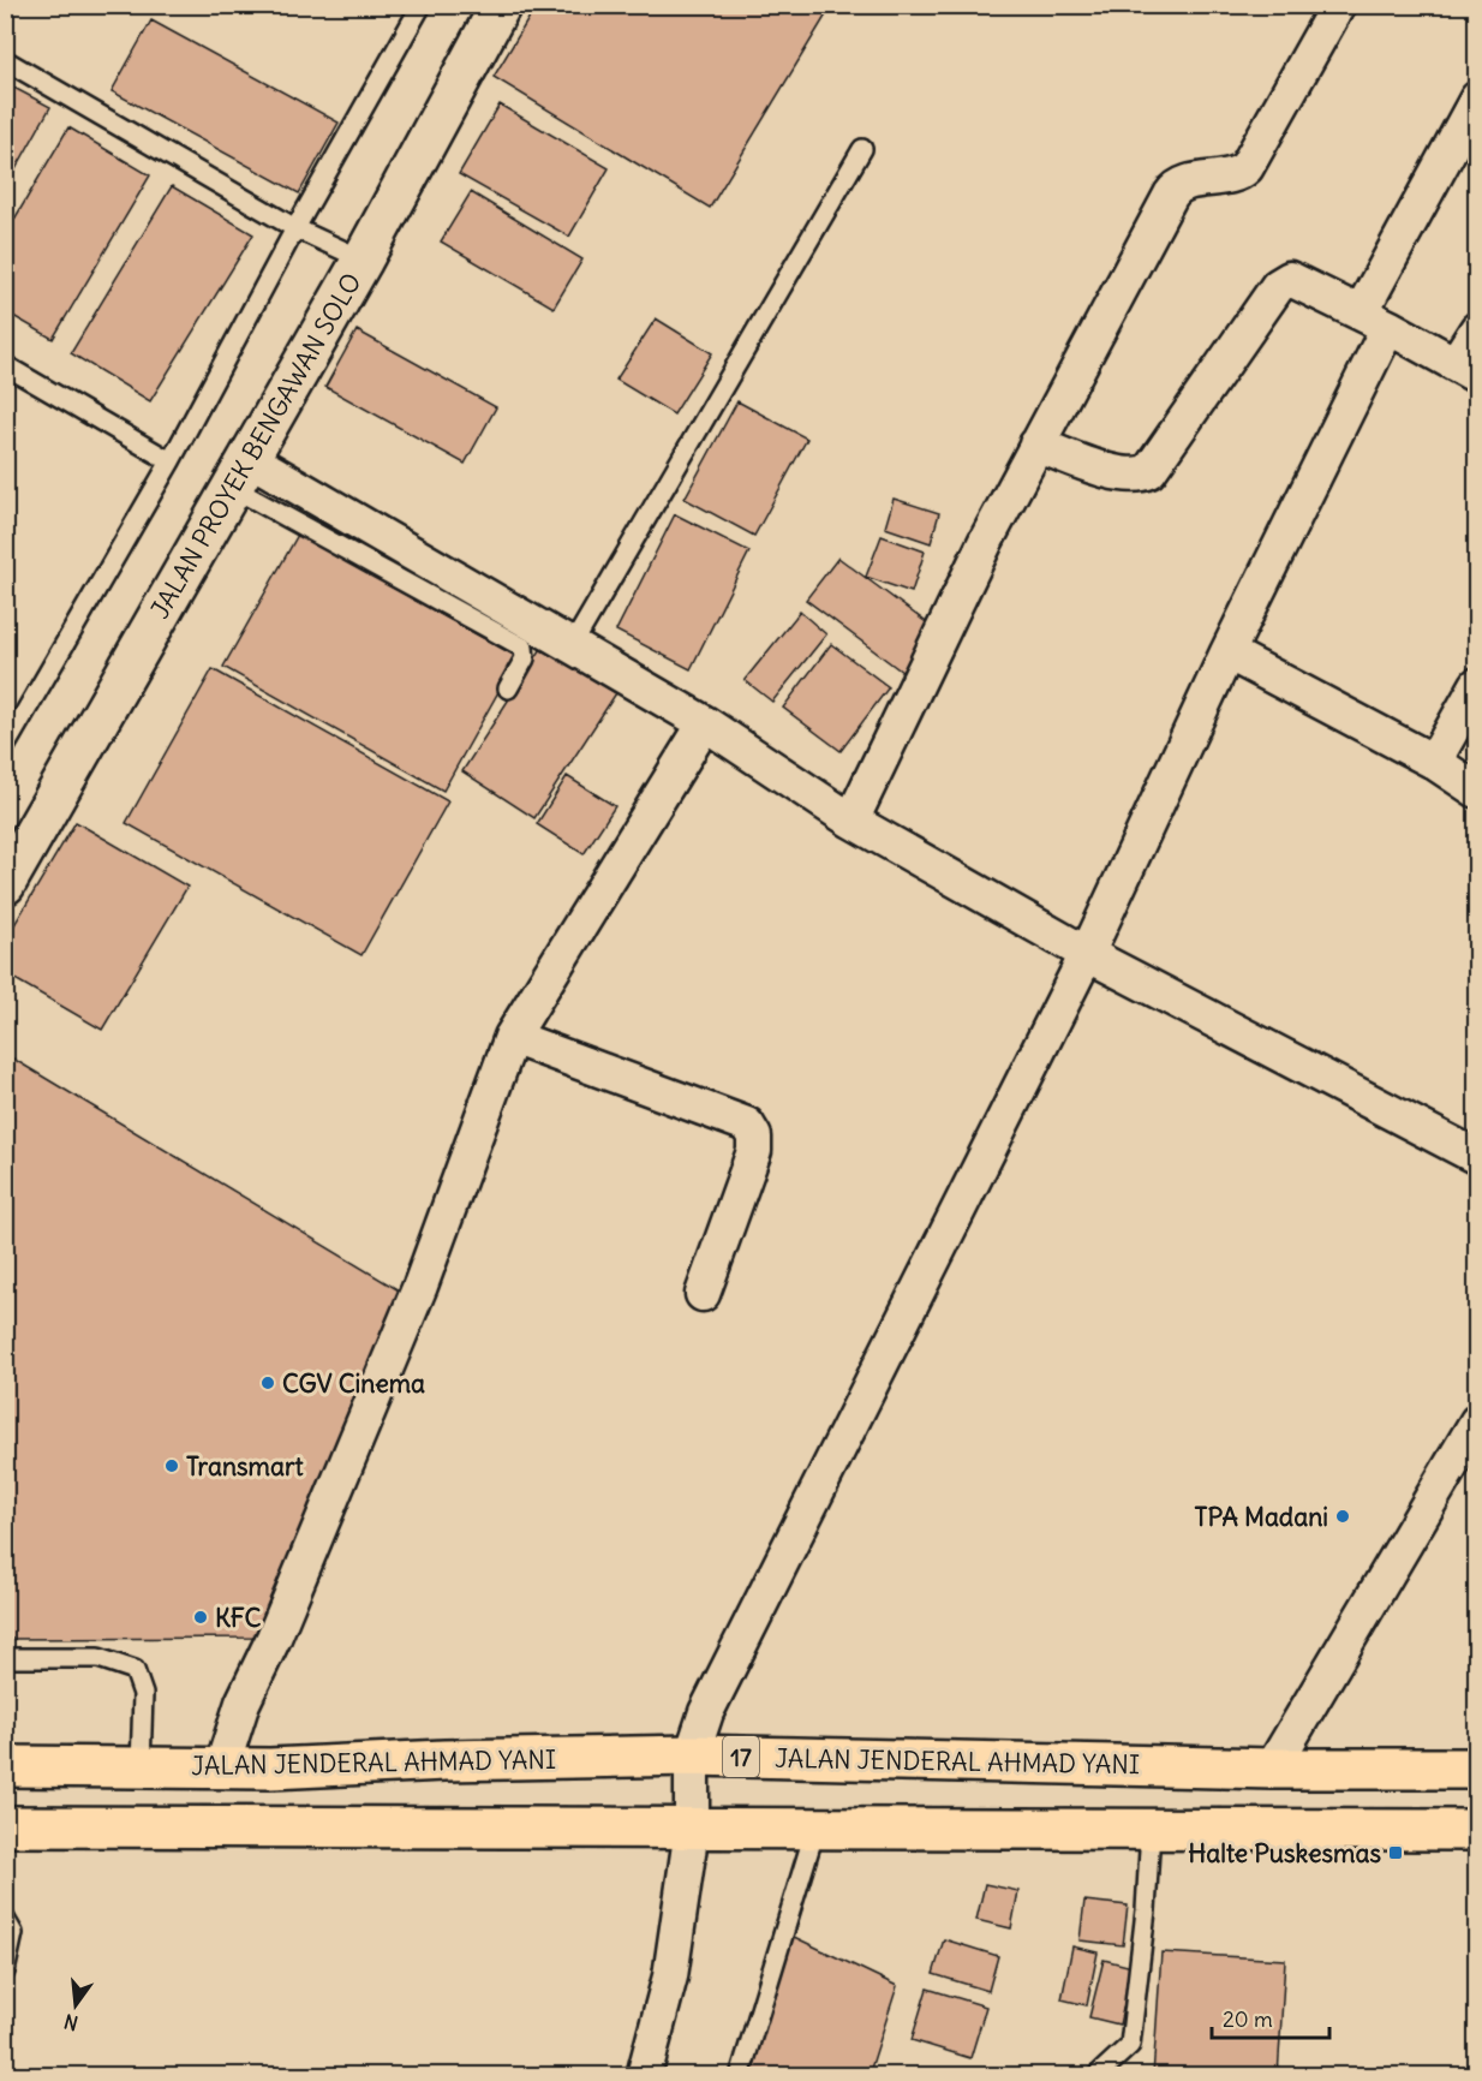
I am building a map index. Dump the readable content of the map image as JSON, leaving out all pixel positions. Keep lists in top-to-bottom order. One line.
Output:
{"streets":{"highway":["17","JALAN JENDERAL AHMAD YANI"],"street":["JALAN PROYEK BENGAWAN SOLO"]},"places":{"other":["CGV Cinema","Transmart","TPA Madani","KFC"],"transit":["Halte Puskesmas"]},"scale_bar":"20 m","north":"bottom"}
